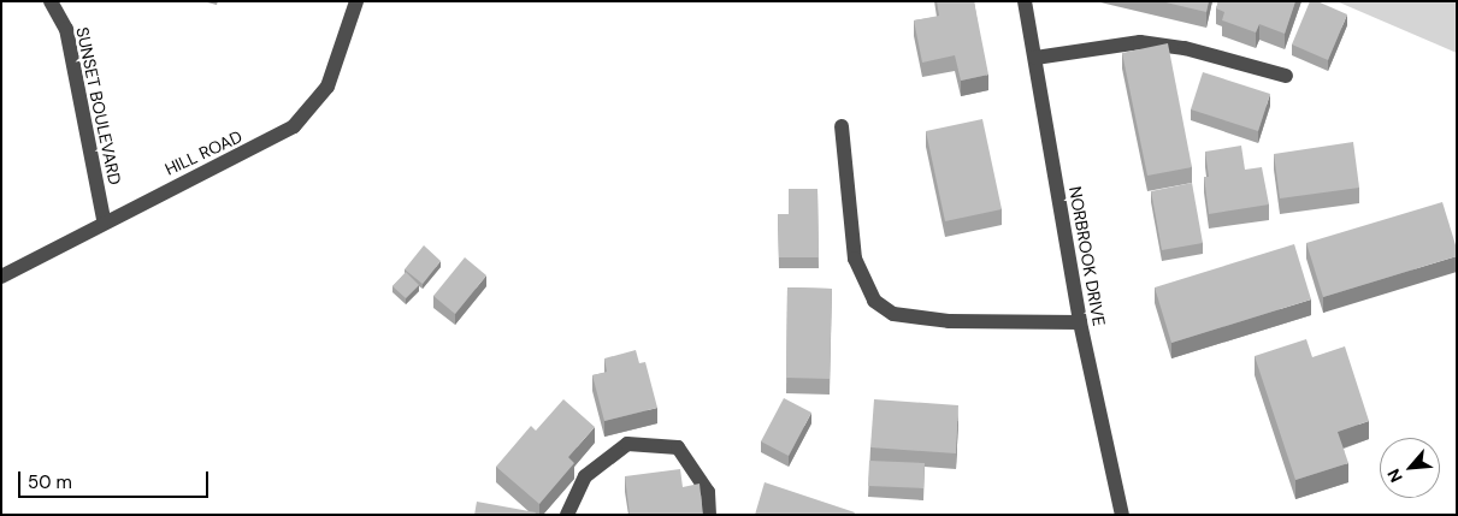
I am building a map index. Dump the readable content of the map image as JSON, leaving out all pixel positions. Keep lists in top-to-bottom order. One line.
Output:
{"streets":{"street":["SUNSET BOULEVARD","HILL ROAD","NORBROOK DRIVE"]},"crossings":[["SUNSET BOULEVARD","HILL ROAD"]],"scale_bar":"50 m","north":"bottom left"}
